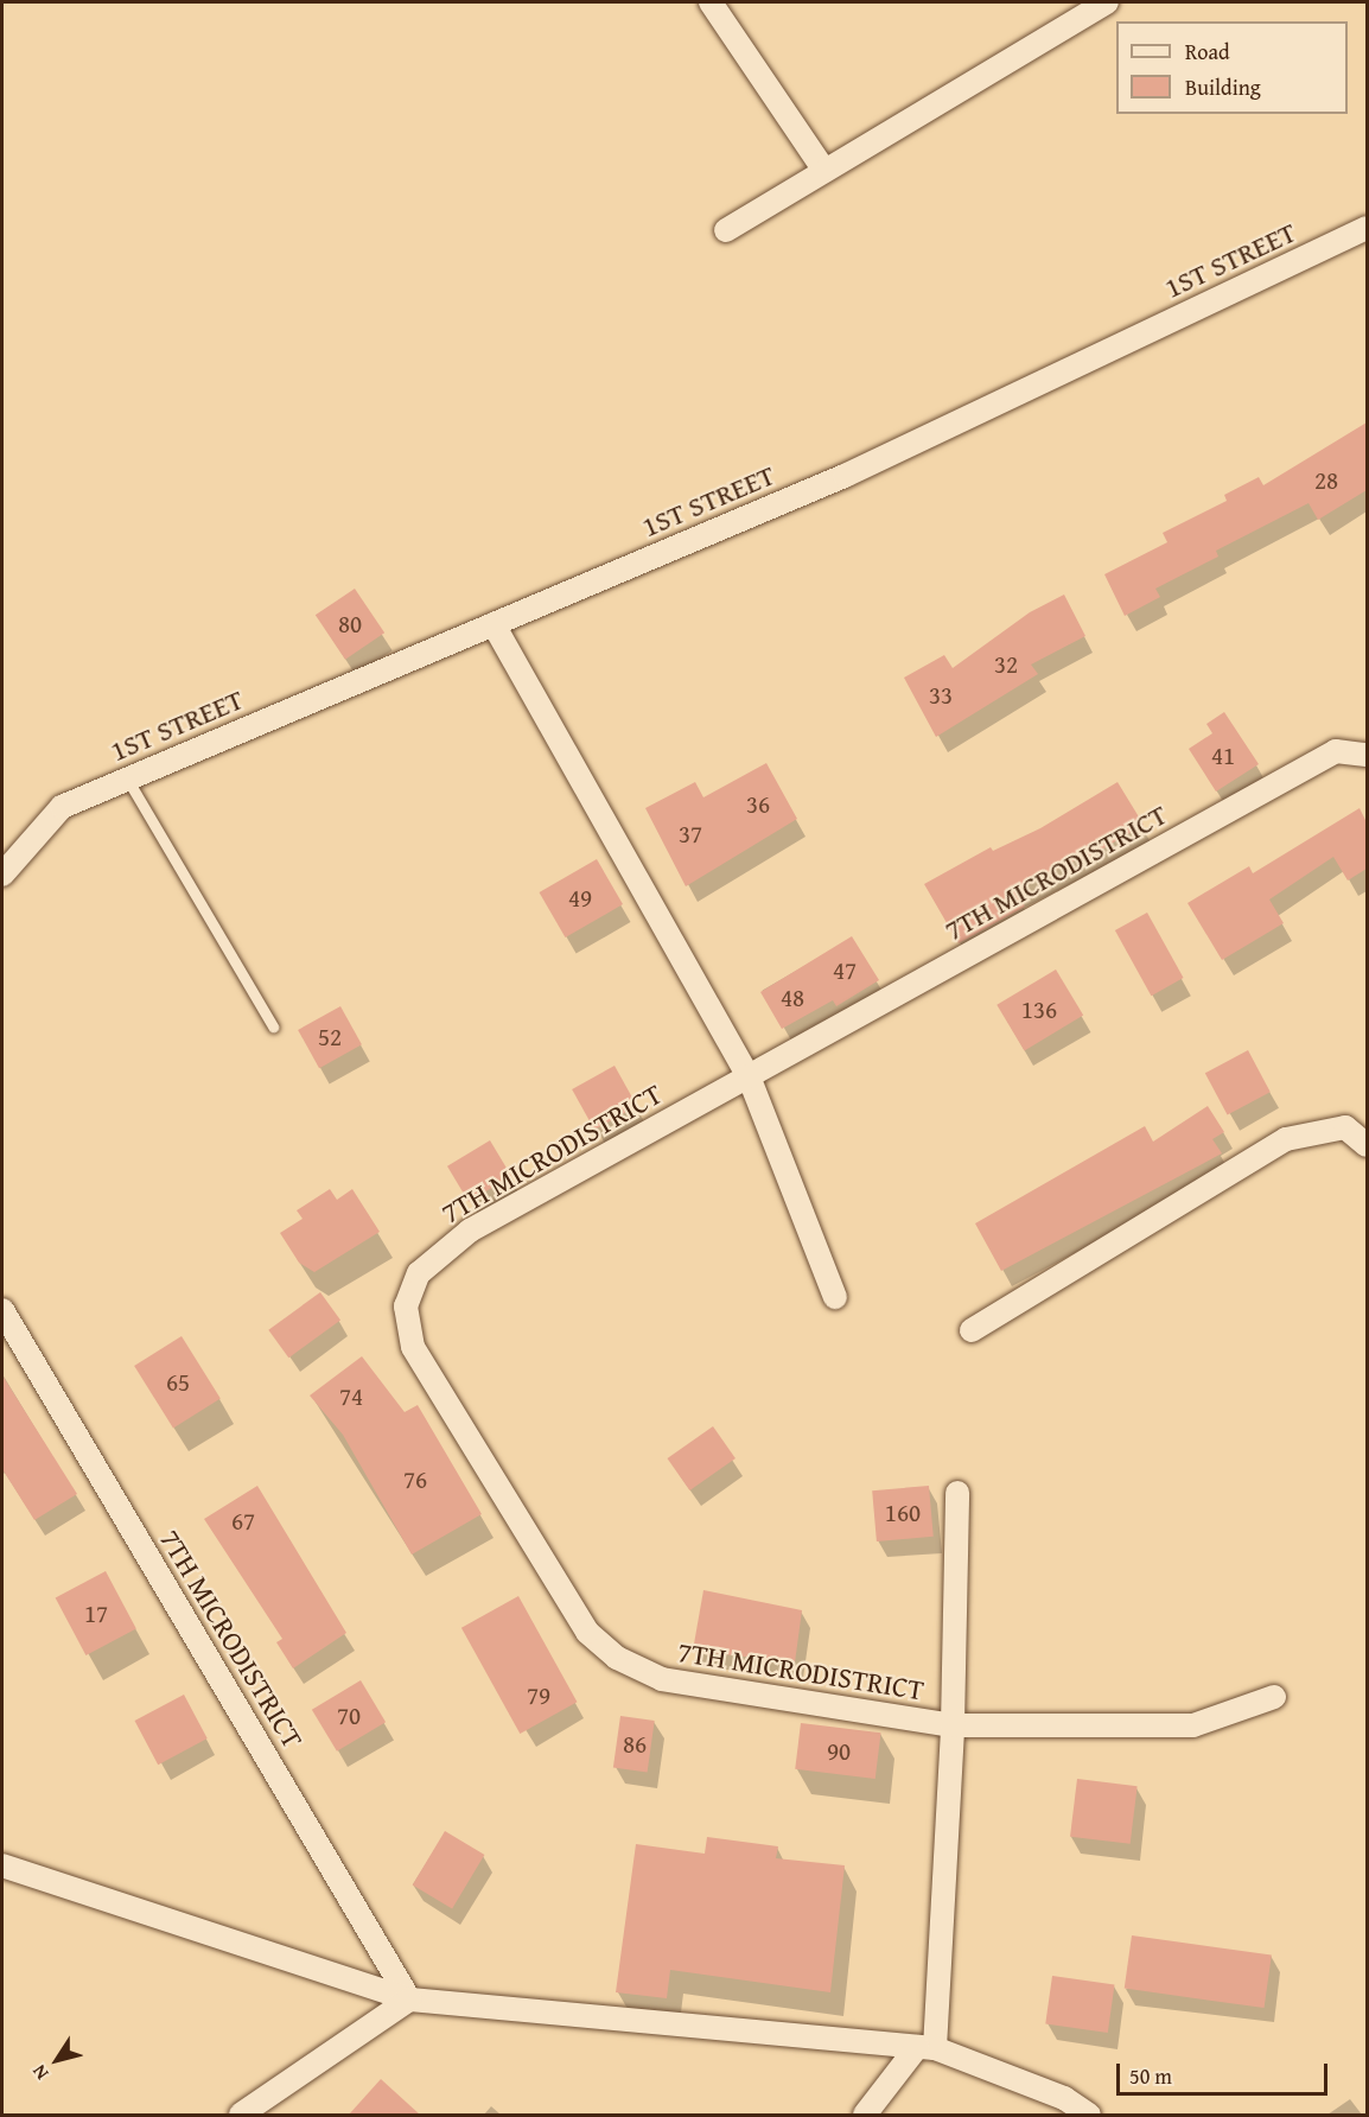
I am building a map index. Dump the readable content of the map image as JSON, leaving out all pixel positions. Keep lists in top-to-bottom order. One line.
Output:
{"streets":{"street":["1ST STREET","7TH MICRODISTRICT"]},"house_numbers":["28","80","32","33","41","36","37","49","47","48","136","52","65","74","76","160","67","17","79","70","86","90"],"legend":["Road","Building"],"scale_bar":"50 m","north":"bottom left"}
